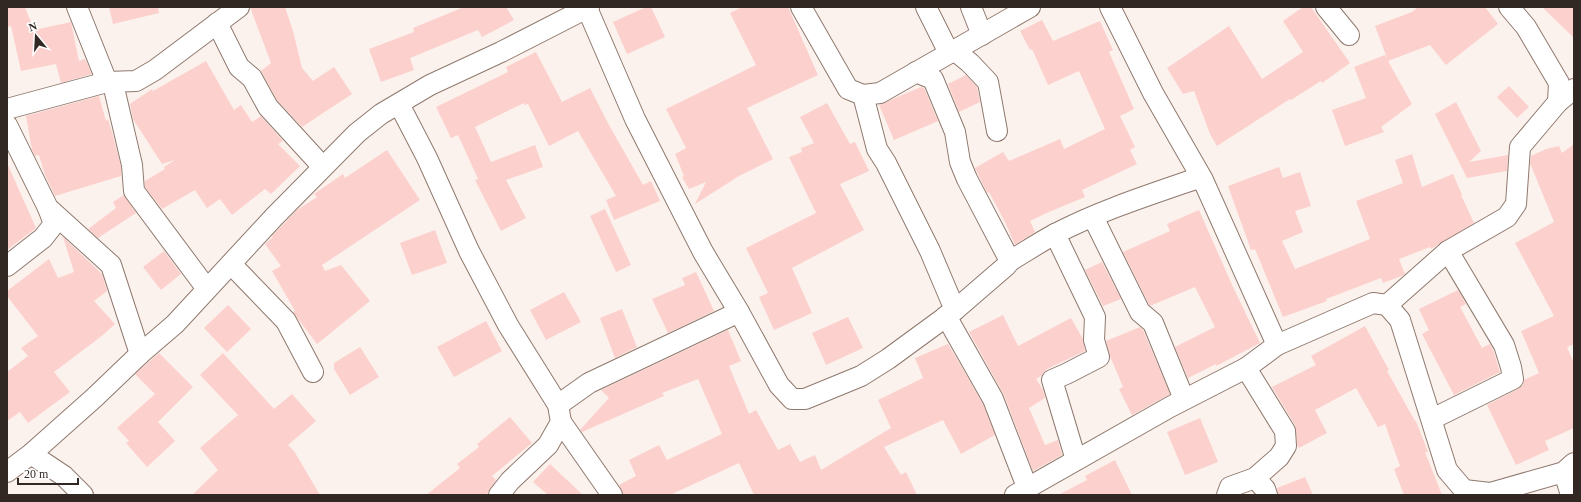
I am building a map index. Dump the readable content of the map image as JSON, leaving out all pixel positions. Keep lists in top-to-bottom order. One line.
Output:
{"scale_bar":"20 m","north":"top"}
